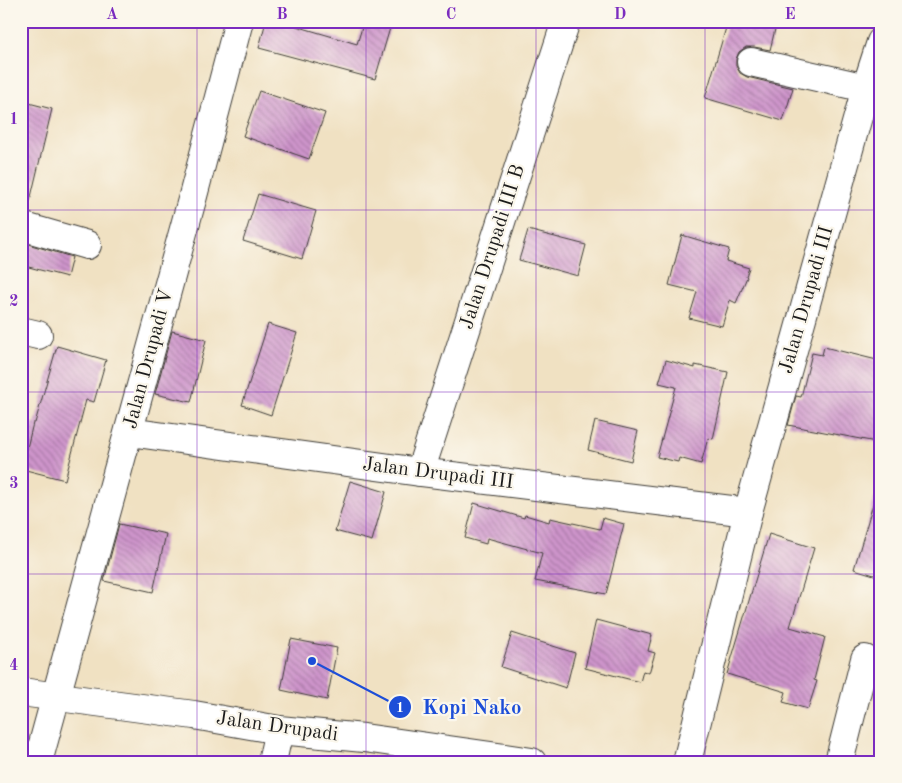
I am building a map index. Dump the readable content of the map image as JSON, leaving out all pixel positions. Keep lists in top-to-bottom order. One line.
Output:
{"streets":{"street":["Jalan Drupadi III B","Jalan Drupadi III","Jalan Drupadi V","Jalan Drupadi"]},"crossings":[["Jalan Drupadi III B","Jalan Drupadi III"],["Jalan Drupadi III","Jalan Drupadi V"],["Jalan Drupadi V","Jalan Drupadi"]],"places":["Kopi Nako"],"grid":{"columns":["A","B","C","D","E"],"rows":["1","2","3","4"]}}
